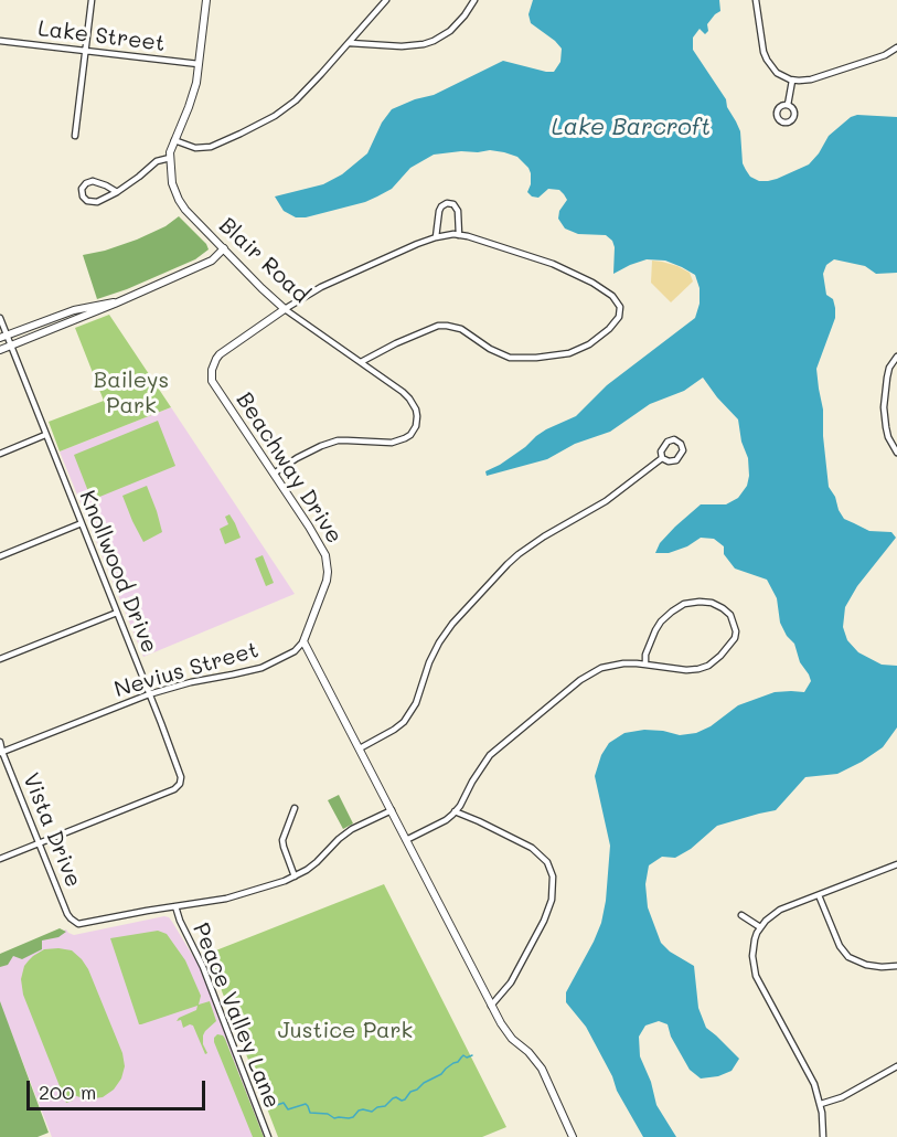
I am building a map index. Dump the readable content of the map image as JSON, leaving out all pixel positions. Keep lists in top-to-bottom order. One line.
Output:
{"streets":{"street":["Lake Street","Blair Road","Beachway Drive","Knollwood Drive","Nevius Street","Vista Drive","Peace Valley Lane"]},"crossings":[["Lake Street","Blair Road"],["Blair Road","Beachway Drive"],["Beachway Drive","Nevius Street"],["Knollwood Drive","Nevius Street"],["Knollwood Drive","Vista Drive"],["Nevius Street","Vista Drive"],["Vista Drive","Peace Valley Lane"]],"water":["Lake Barcroft"],"parks":["Baileys Park","Justice Park"],"scale_bar":"200 m"}
